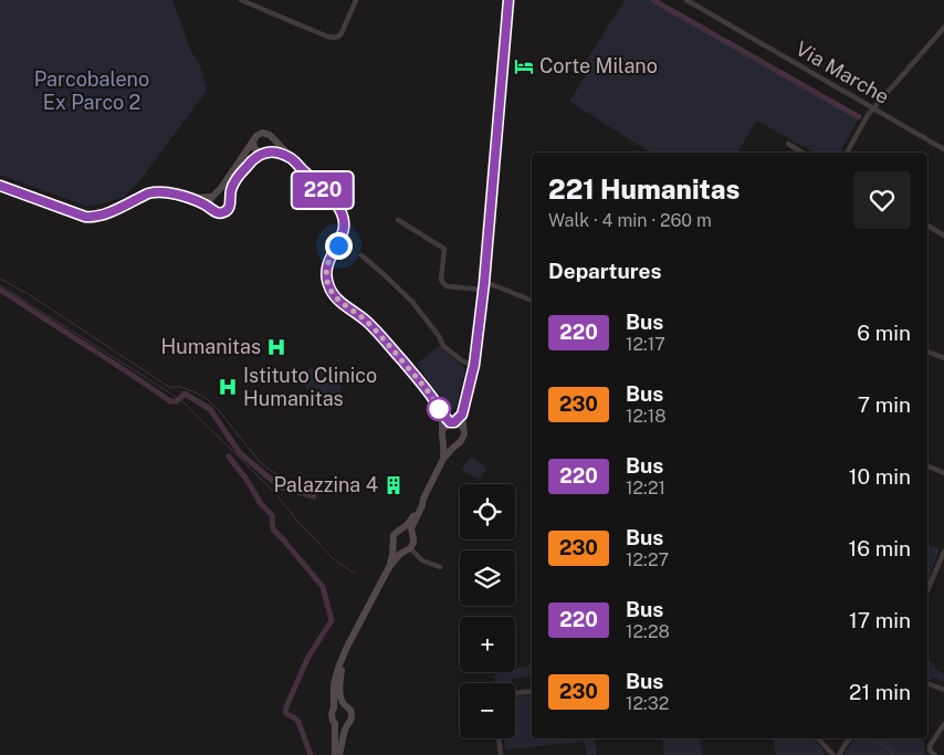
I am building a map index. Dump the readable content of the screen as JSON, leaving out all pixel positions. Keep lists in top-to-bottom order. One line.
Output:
{"streets":{"street":["Via Marche"]},"parks":["Parcobaleno Ex Parco 2"],"places":{"hotel":["Corte Milano"],"hospital":["Humanitas","Istituto Clinico Humanitas"],"building":["Palazzina 4"]},"lines":["bus line 220"],"page":{"on_map":"220","heading":[["221 Humanitas","Walk · 4 min · 260 m"],"Departures"],"list":[{"mark":"220","name":"Bus","note":"12:17","value":"6 min"},{"mark":"230","name":"Bus","note":"12:18","value":"7 min"},{"mark":"220","name":"Bus","note":"12:21","value":"10 min"},{"mark":"230","name":"Bus","note":"12:27","value":"16 min"},{"mark":"220","name":"Bus","note":"12:28","value":"17 min"},{"mark":"230","name":"Bus","note":"12:32","value":"21 min"}],"map_buttons":["+","−"]}}
